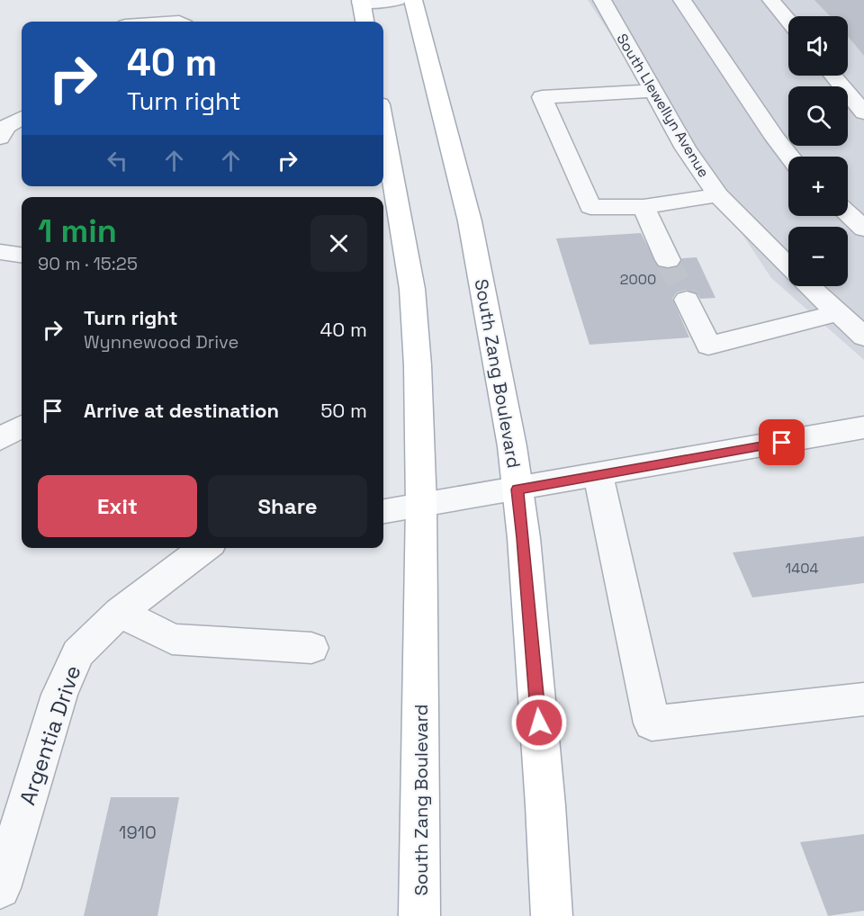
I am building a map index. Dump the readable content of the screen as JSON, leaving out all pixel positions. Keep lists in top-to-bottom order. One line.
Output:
{"streets":{"main road":["South Zang Boulevard"],"street":["South Llewellyn Avenue","Argentia Drive"]},"house_numbers":["2000","1404","1910"],"page":{"map_buttons":["+","−"],"turn":["40 m","Turn right"],"heading":["1 min","90 m · 15:25"],"list":[{"name":"Turn right","note":"Wynnewood Drive","value":"40 m"},{"name":"Arrive at destination","value":"50 m"}],"buttons":["Exit","Share"]}}
